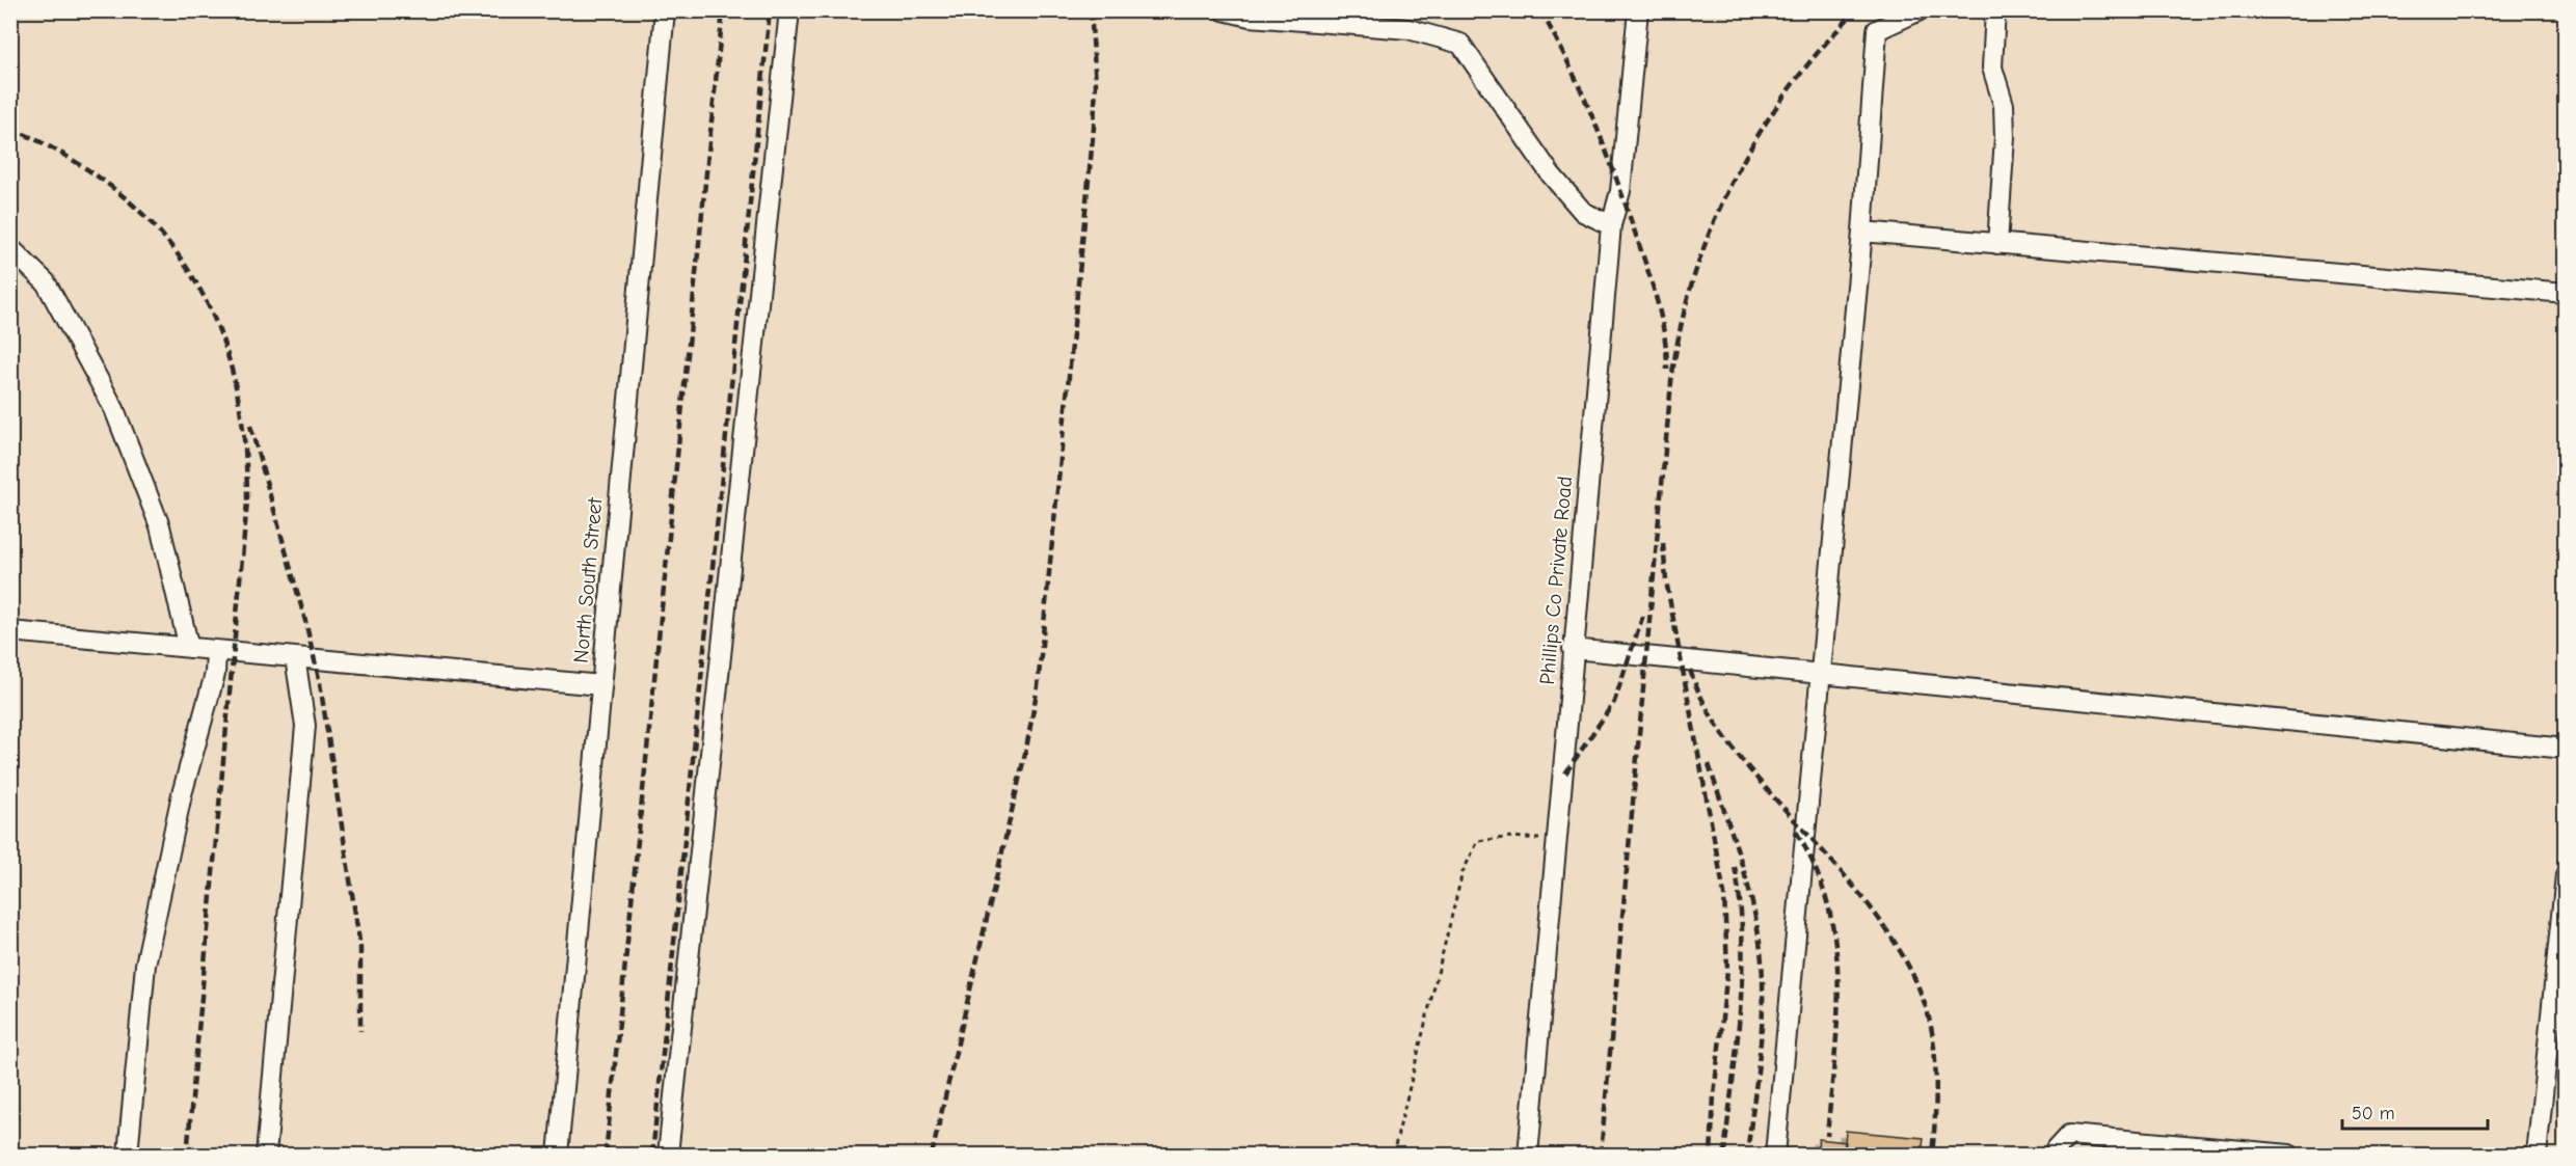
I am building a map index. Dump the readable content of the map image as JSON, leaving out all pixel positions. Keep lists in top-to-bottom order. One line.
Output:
{"streets":{"lane":["North South Street","Phillips Co Private Road"]},"scale_bar":"50 m"}
